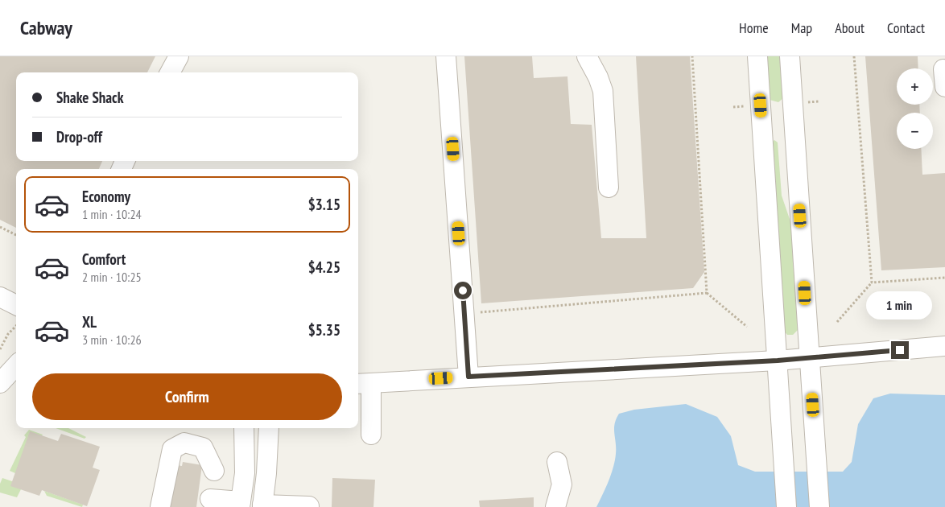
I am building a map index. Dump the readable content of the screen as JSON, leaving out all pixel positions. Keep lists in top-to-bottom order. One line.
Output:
{"page":{"header":"Cabway","nav":["Home","Map","About","Contact"],"map_buttons":["+","−"],"banner":["Shake Shack","Drop-off"],"list":[{"name":"Economy","note":"1 min · 10:24","value":"$3.15"},{"name":"Comfort","note":"2 min · 10:25","value":"$4.25"},{"name":"XL","note":"3 min · 10:26","value":"$5.35"}],"bubble":"1 min","buttons":"Confirm"}}
